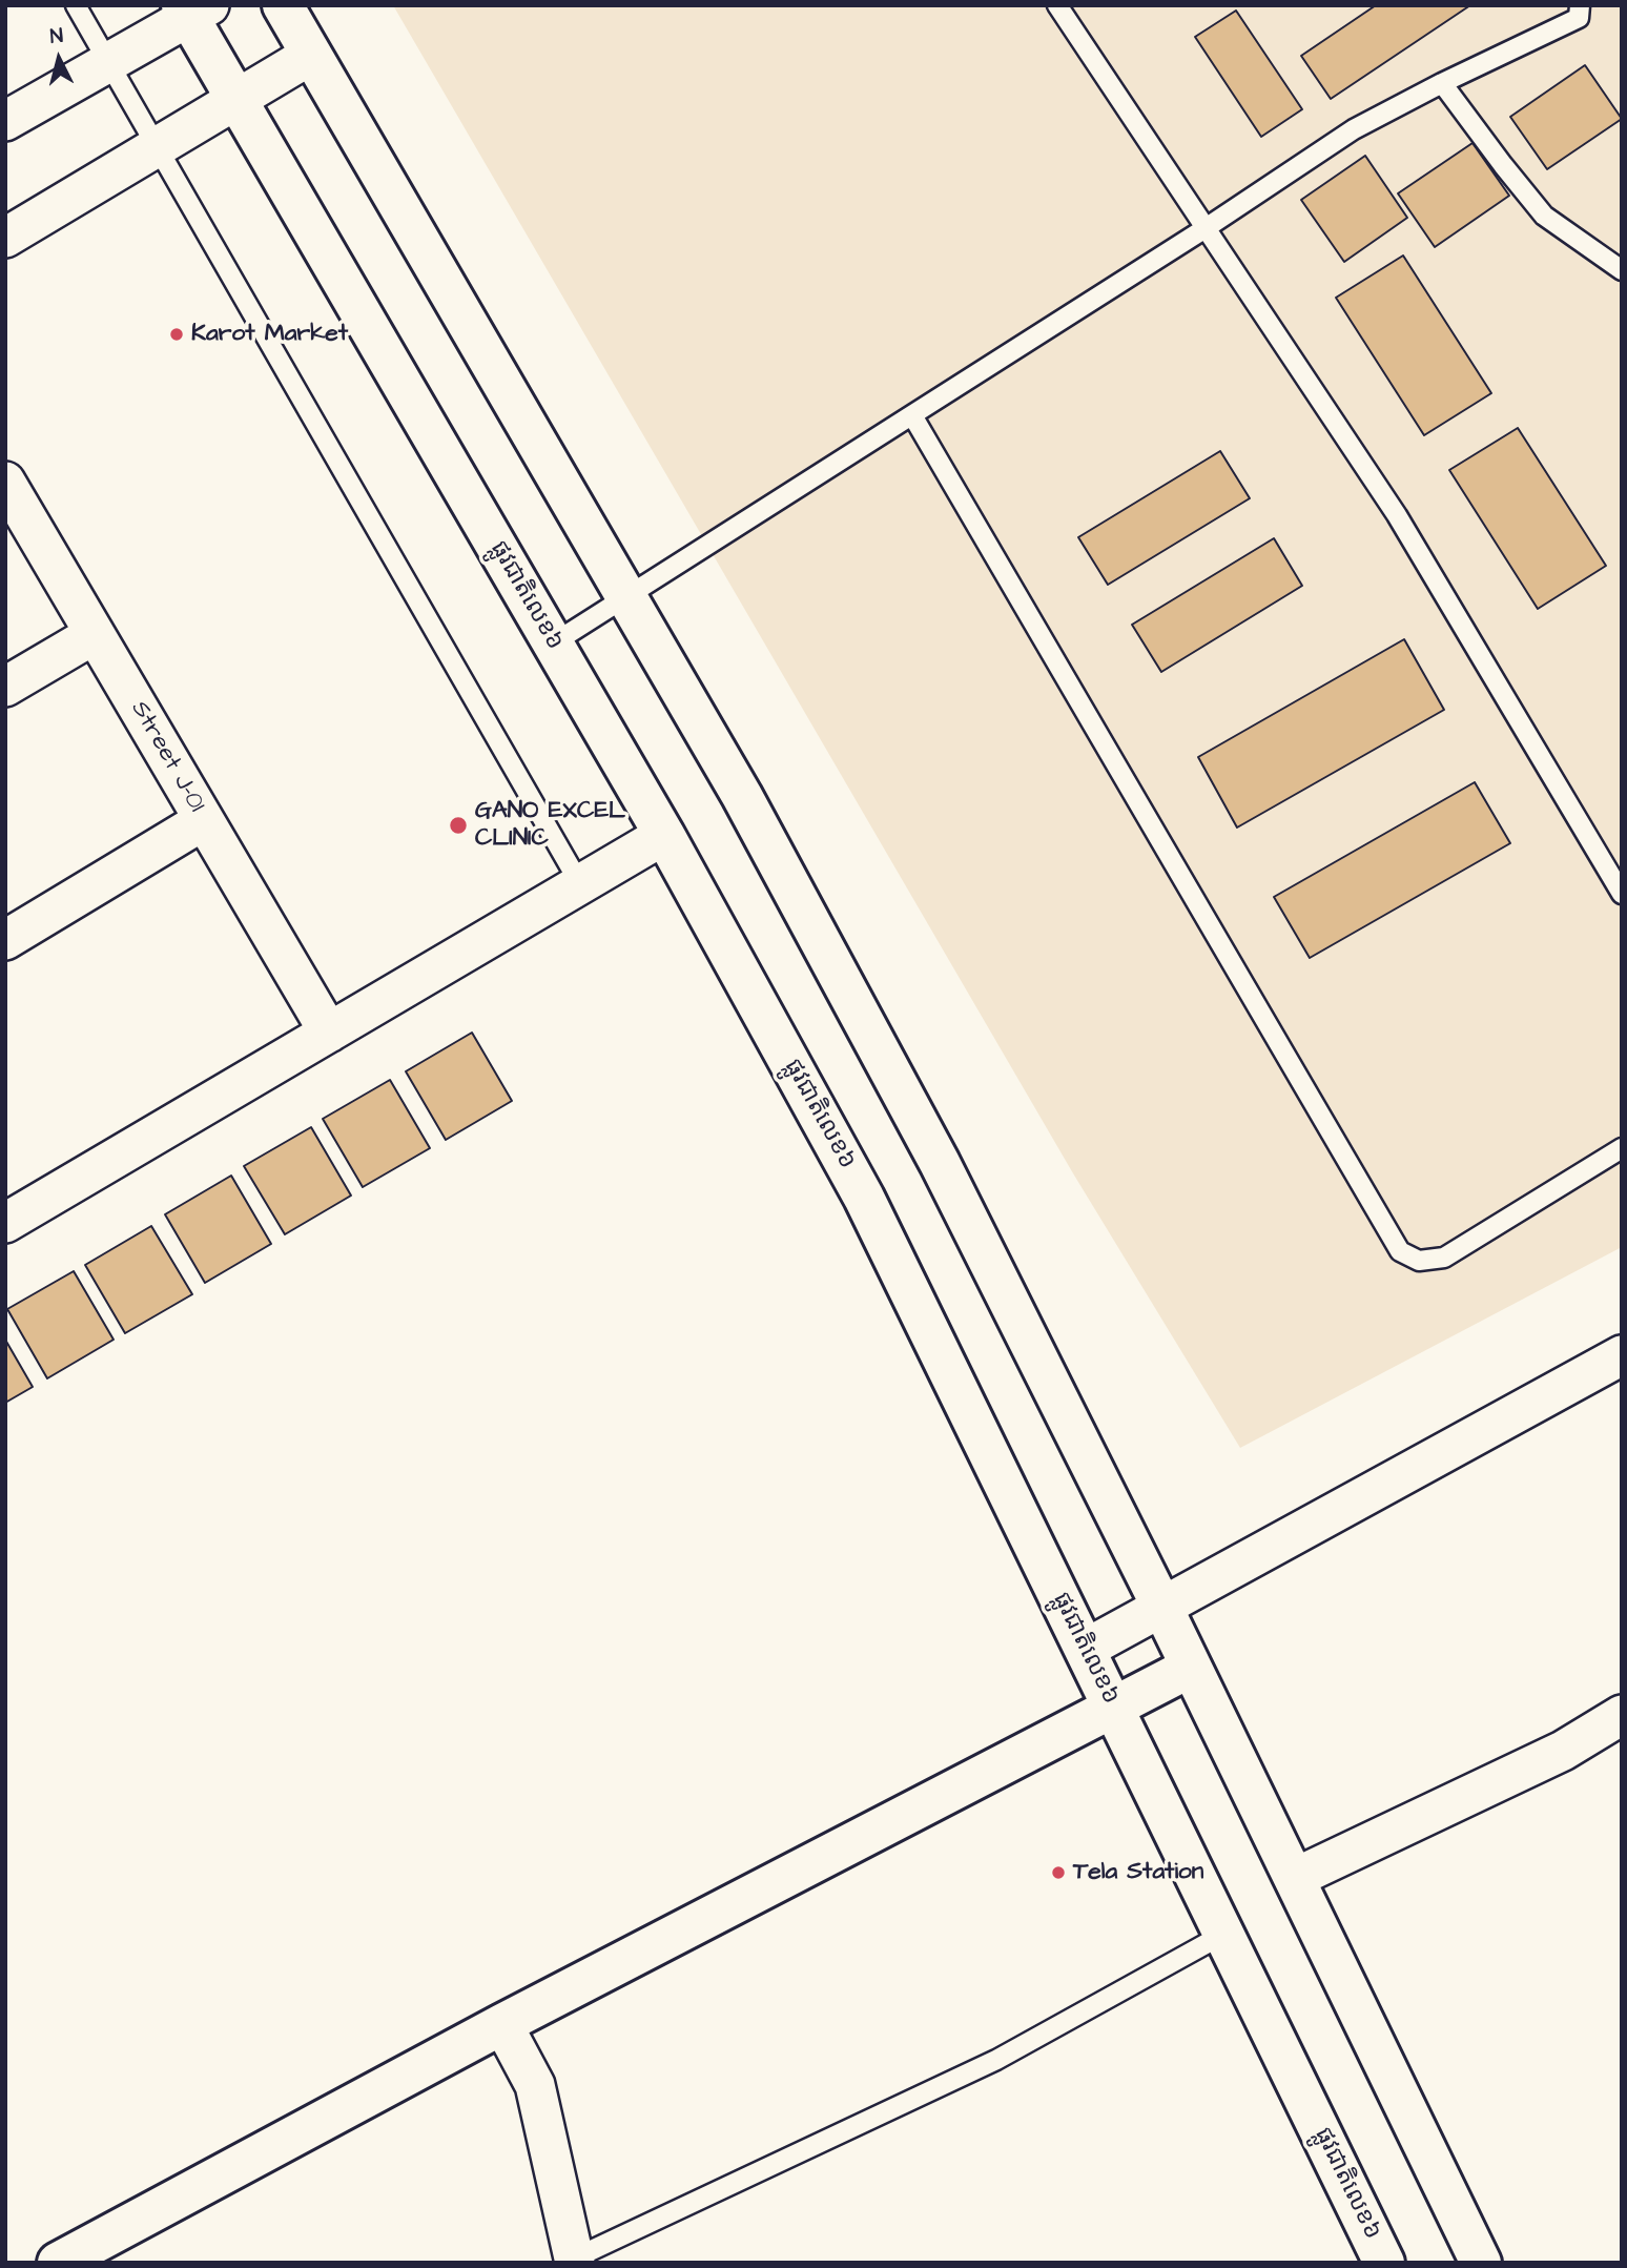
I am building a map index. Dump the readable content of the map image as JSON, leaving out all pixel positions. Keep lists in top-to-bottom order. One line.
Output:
{"streets":{"main road":["ផ្លូវជាតិលេខ៦"],"street":["Street J-01"]},"places":["Karot Market","GANO EXCEL CLINIC","Tela Station"],"north":"top"}
